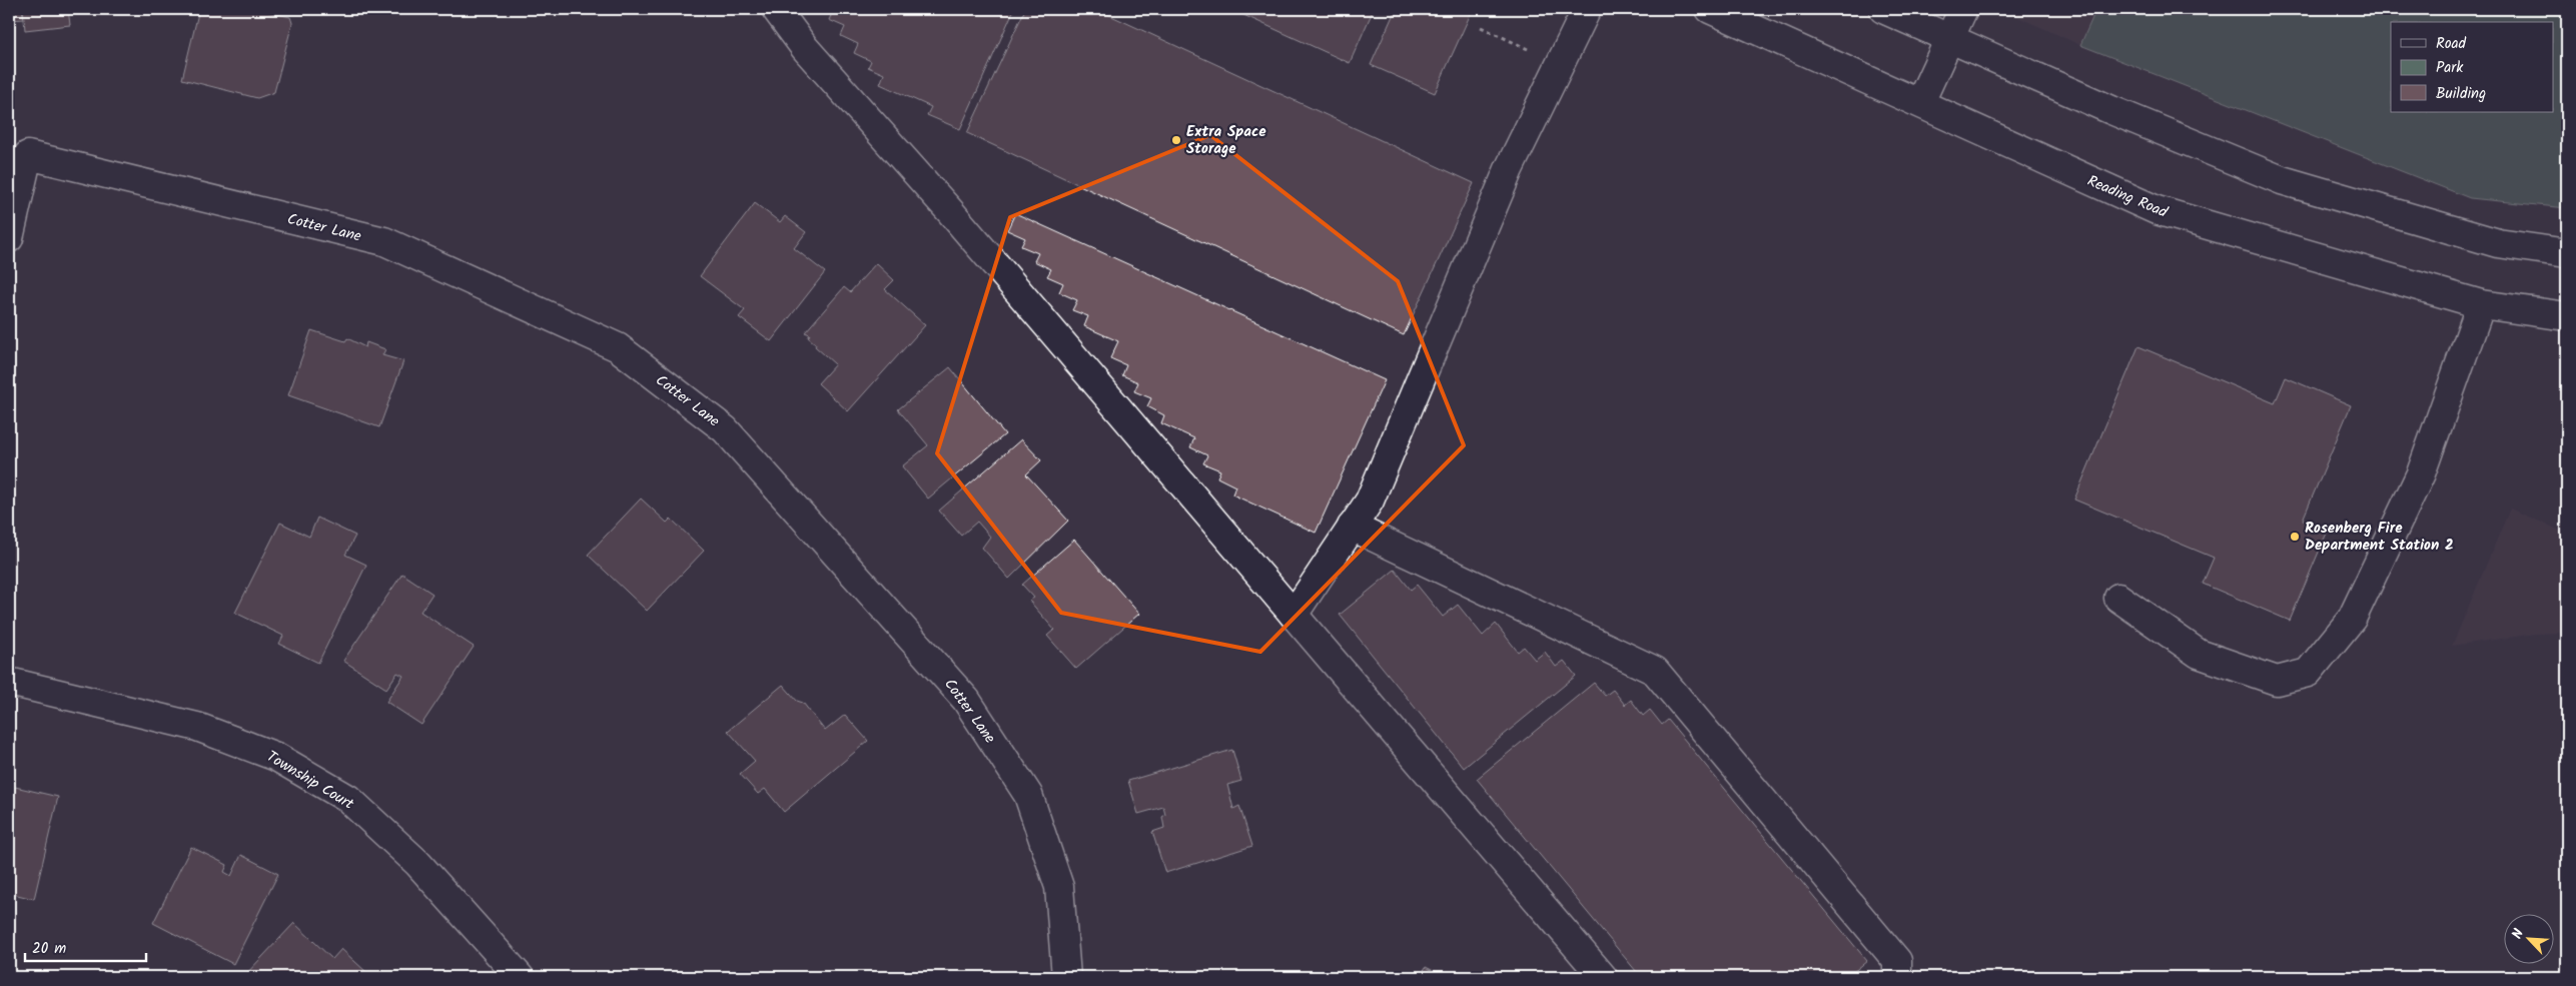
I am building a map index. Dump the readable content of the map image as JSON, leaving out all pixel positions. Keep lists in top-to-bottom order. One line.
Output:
{"streets":{"street":["Reading Road","Cotter Lane","Township Court"]},"places":["Extra Space Storage","Rosenberg Fire Department Station 2"],"legend":["Road","Park","Building"],"scale_bar":"20 m","north":"top left"}
